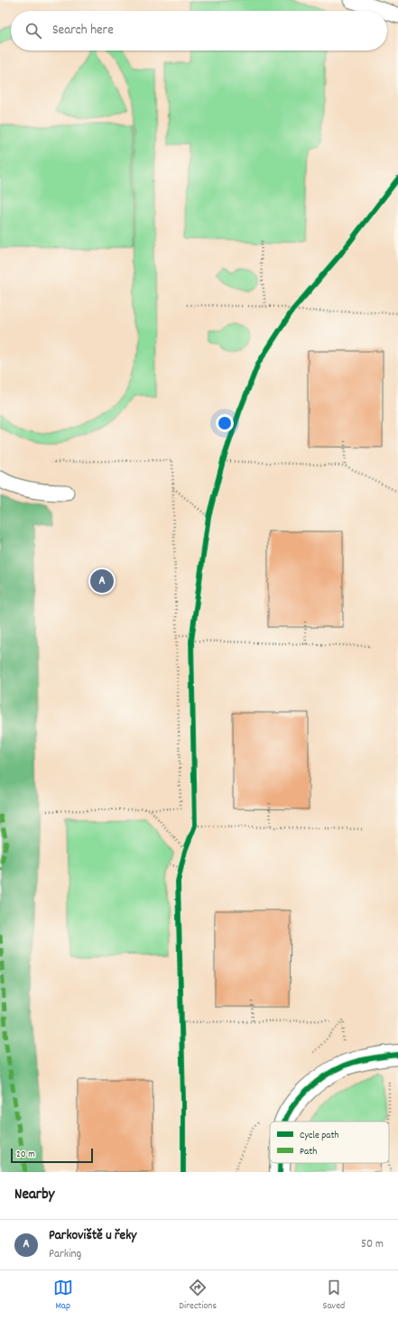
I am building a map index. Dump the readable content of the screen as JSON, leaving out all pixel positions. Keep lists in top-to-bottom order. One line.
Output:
{"legend":["Cycle path","Path"],"scale_bar":"20 m","page":{"search":"Search here","pins":"A","scale":"20 m","heading":"Nearby","list":[{"mark":"A","name":"Parkoviště u řeky","note":"Parking","value":"50 m"}],"nav":["Map","Directions","Saved"]}}
